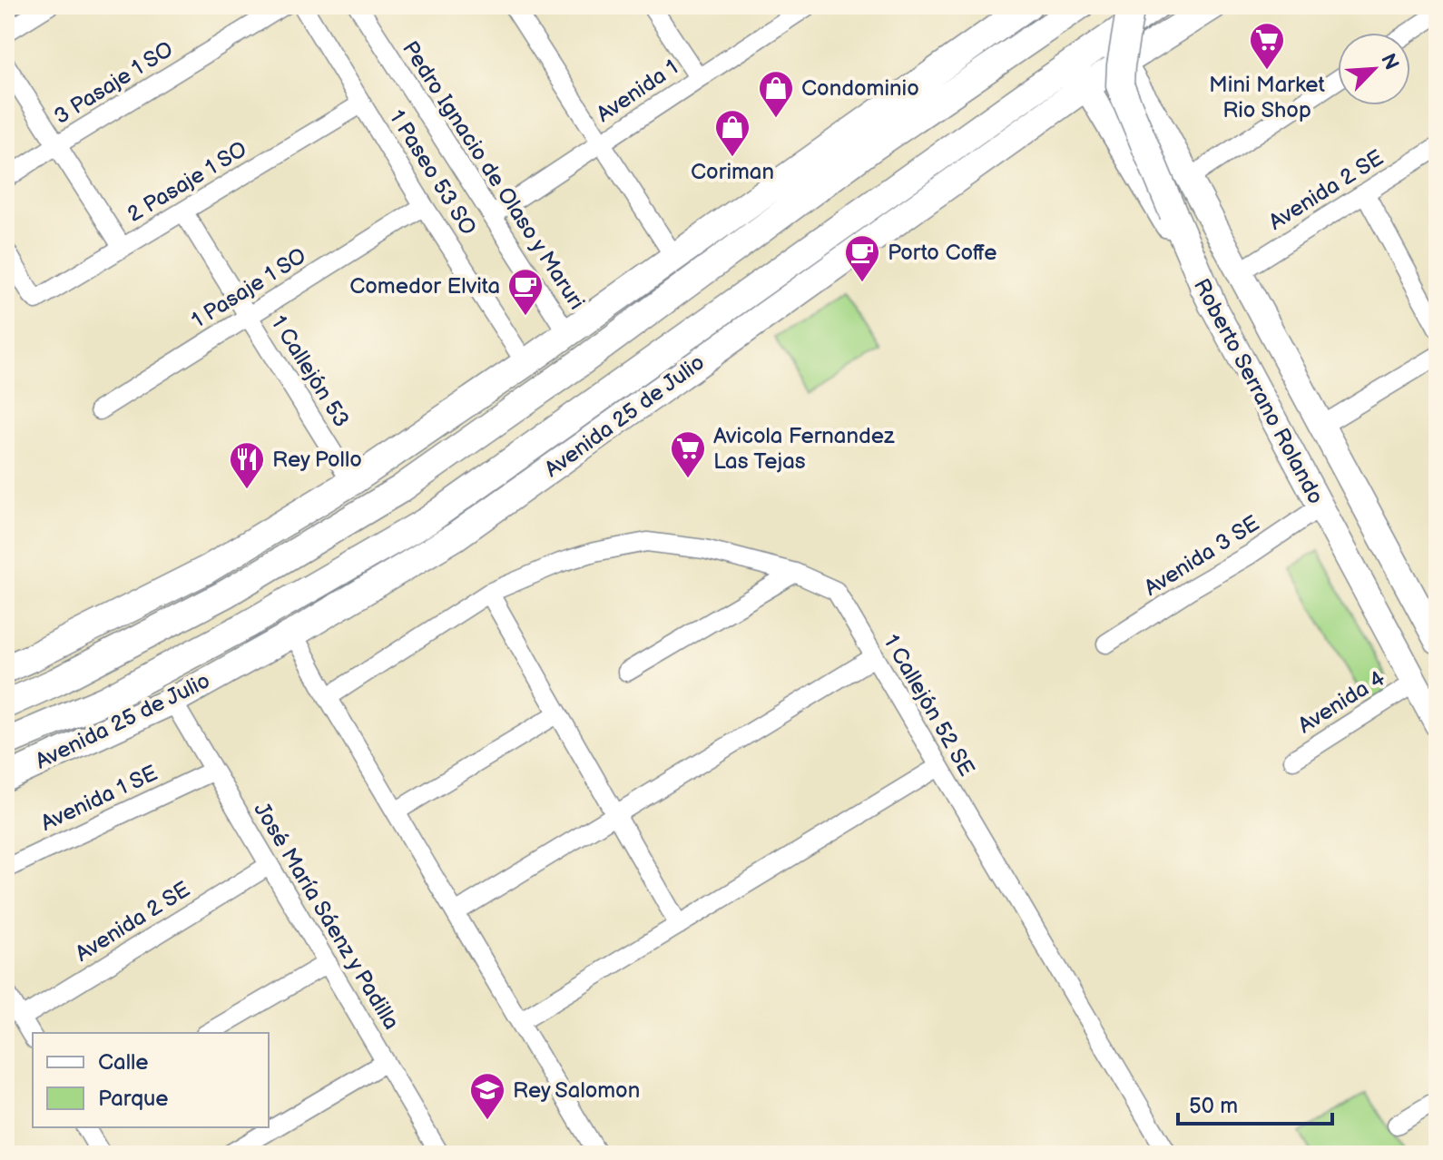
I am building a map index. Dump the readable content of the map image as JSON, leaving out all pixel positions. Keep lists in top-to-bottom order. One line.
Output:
{"streets":{"main road":["Roberto Serrano Rolando","Avenida 25 de Julio"],"street":["3 Pasaje 1 SO","Avenida 1","1 Paseo 53 SO","Pedro Ignacio de Olaso y Maruri","2 Pasaje 1 SO","Avenida 2 SE","1 Pasaje 1 SO","1 Callejón 53","Avenida 3 SE","Avenida 4","1 Callejón 52 SE","Avenida 1 SE","José María Sáenz y Padilla"]},"crossings":[["Avenida 1","Pedro Ignacio de Olaso y Maruri"],["1 Paseo 53 SO","2 Pasaje 1 SO"],["1 Paseo 53 SO","1 Pasaje 1 SO"],["2 Pasaje 1 SO","1 Callejón 53"],["Avenida 2 SE","Roberto Serrano Rolando"],["Avenida 2 SE","José María Sáenz y Padilla"],["1 Pasaje 1 SO","1 Callejón 53"],["Roberto Serrano Rolando","Avenida 25 de Julio"],["Roberto Serrano Rolando","Avenida 3 SE"],["Roberto Serrano Rolando","Avenida 4"],["Avenida 25 de Julio","José María Sáenz y Padilla"],["Avenida 1 SE","José María Sáenz y Padilla"]],"places":{"supermarket":["Mini Market Rio Shop","Avicola Fernandez Las Tejas"],"shop":["Condominio","Coriman"],"cafe":["Porto Coffe","Comedor Elvita"],"restaurant":["Rey Pollo"],"school or university":["Rey Salomon"]},"legend":["Calle","Parque"],"scale_bar":"50 m","north":"top right"}
